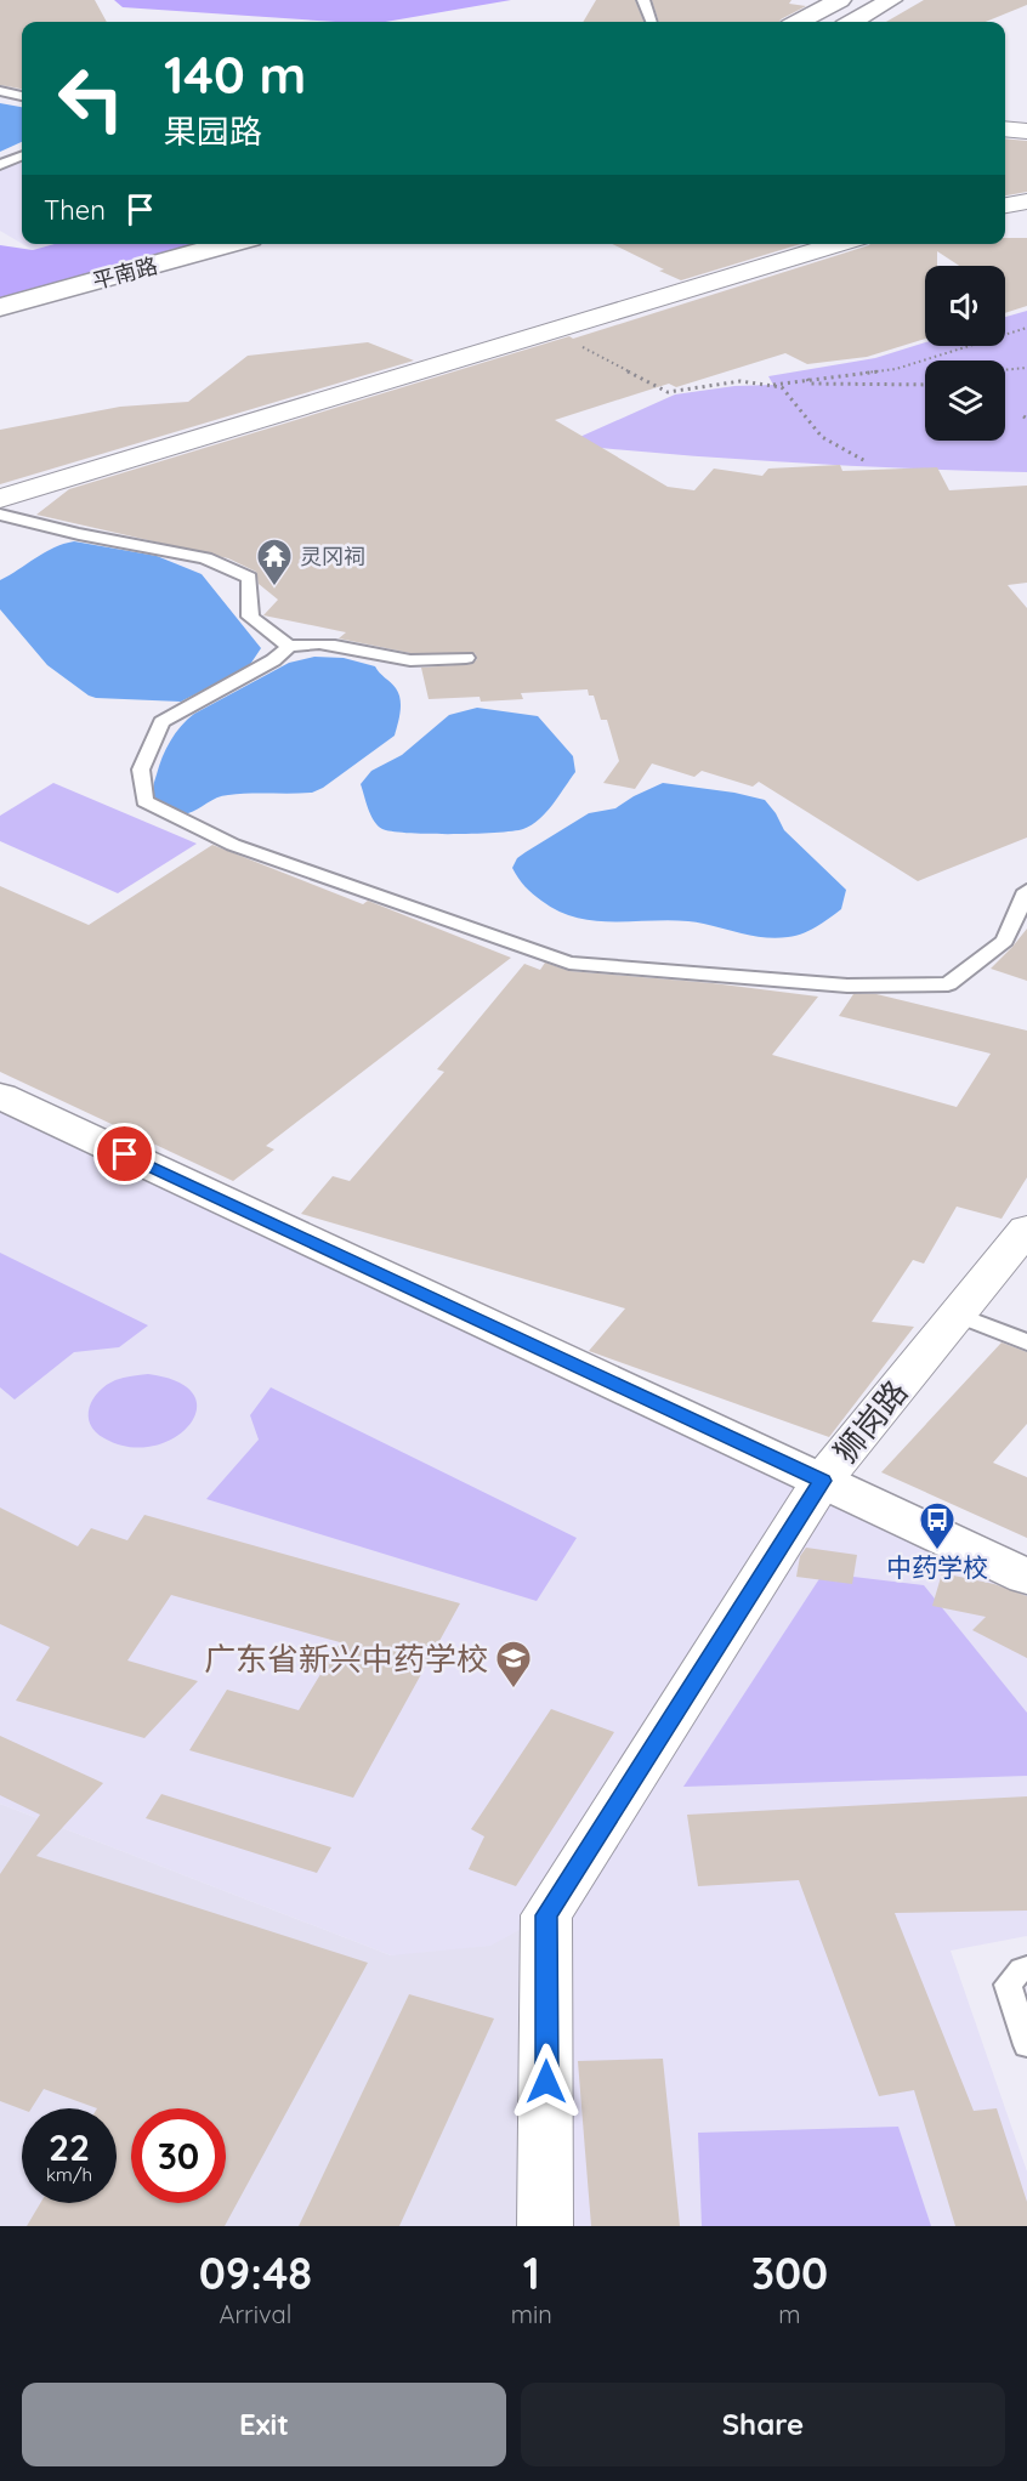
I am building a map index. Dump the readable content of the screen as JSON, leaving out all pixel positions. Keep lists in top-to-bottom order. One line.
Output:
{"streets":{"street":["平南路","狮岗路"]},"places":{"temple":["灵冈祠"],"bus stop":["中药学校"],"school or university":["广东省新兴中药学校"]},"page":{"turn":["140 m","果园路"],"then":"Then","speed":"22 km/h","limit":"30","eta":["09:48","Arrival","1","min","300","m"],"buttons":["Exit","Share"]}}
